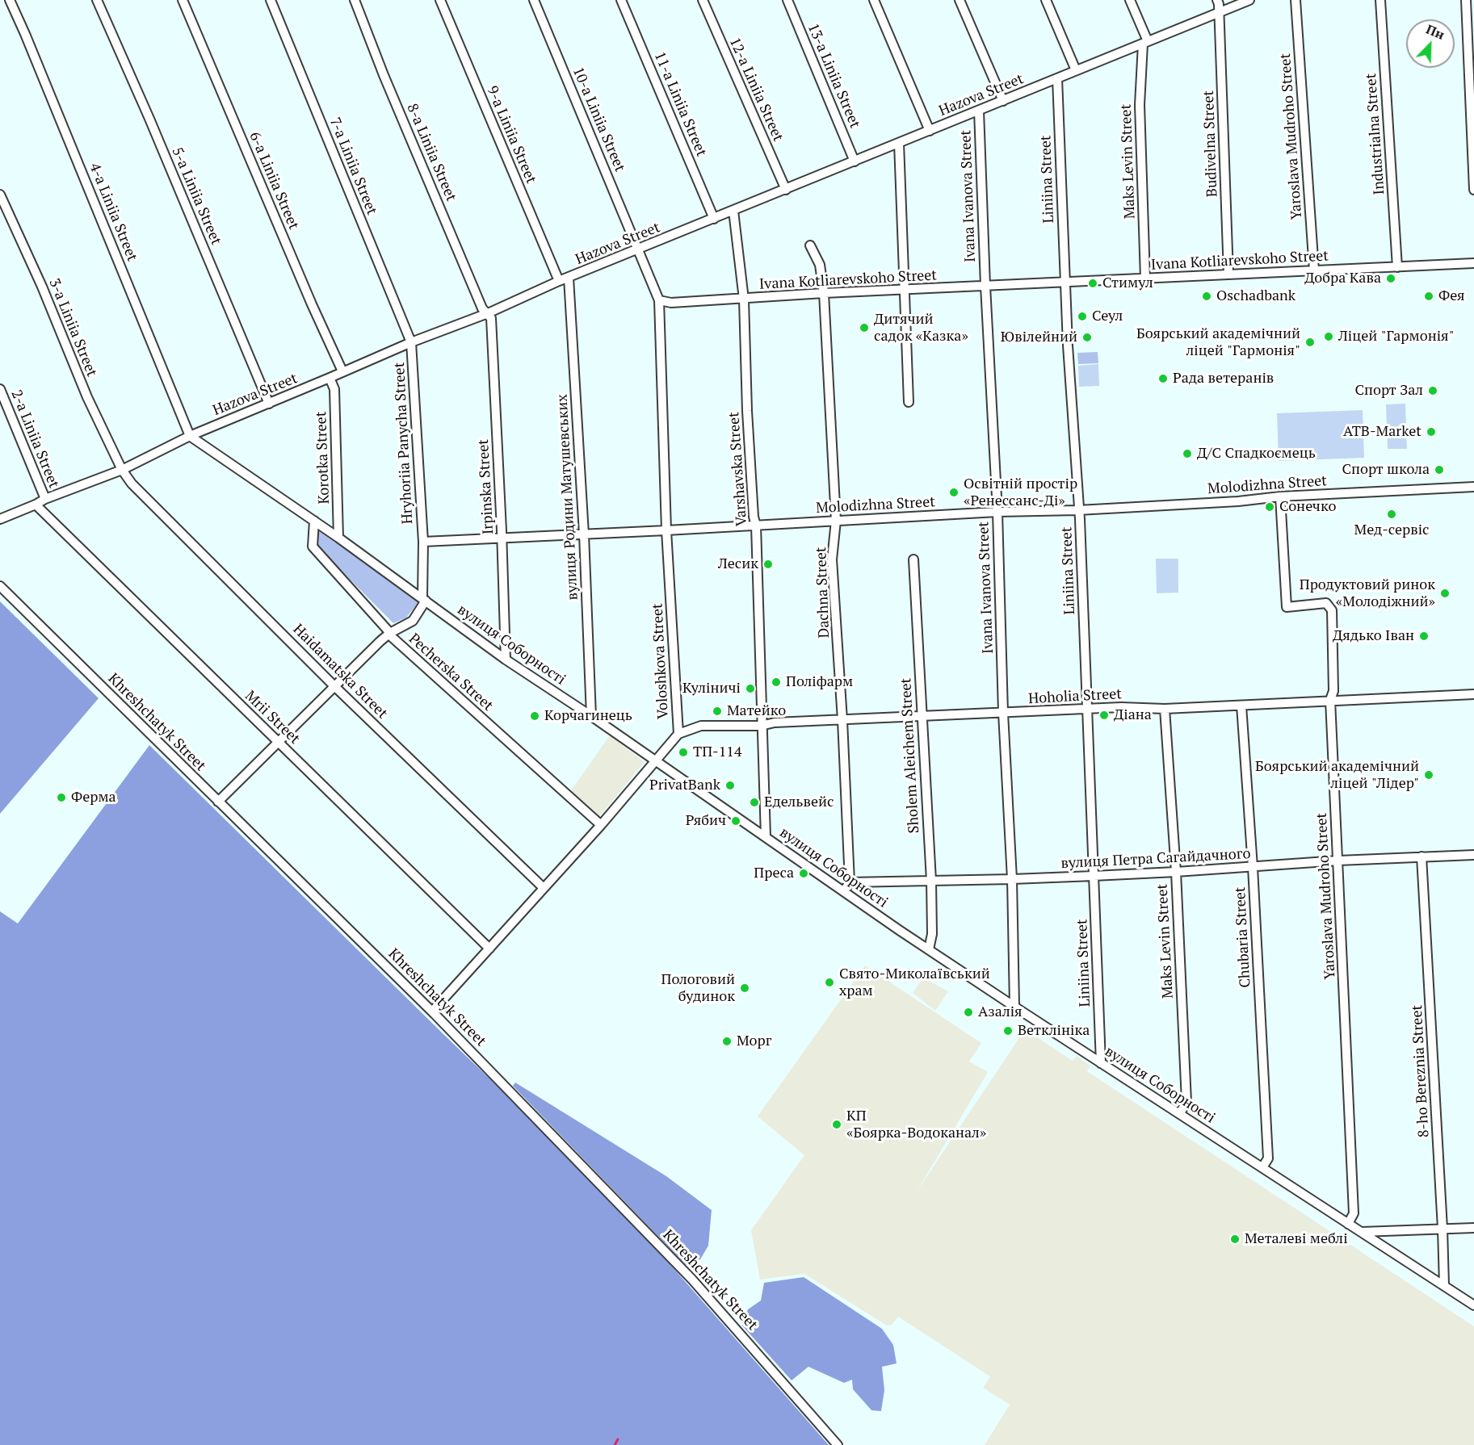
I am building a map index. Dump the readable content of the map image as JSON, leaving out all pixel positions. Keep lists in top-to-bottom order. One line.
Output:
{"streets":{"street":["13-a Liniia Street","12-a Liniia Street","Hazova Street","11-a Liniia Street","10-a Liniia Street","Industrialna Street","9-a Liniia Street","Yaroslava Mudroho Street","Budivelna Street","8-a Liniia Street","Maks Levin Street","7-a Liniia Street","Liniina Street","6-a Liniia Street","5-a Liniia Street","Ivana Ivanova Street","4-a Liniia Street","Ivana Kotliarevskoho Street","3-a Liniia Street","2-a Liniia Street","Hryhoriia Panycha Street","Korotka Street","Varshavska Street","Molodizhna Street","Irpinska Street","вулиця Родини Матушевських","Dachna Street","вулиця Соборності","Voloshkova Street","Haidamatska Street","Pecherska Street","Hoholia Street","Mrii Street","Khreshchatyk Street","Sholem Aleichem Street","вулиця Петра Сагайдачного","Chubaria Street","8-ho Bereznia Street"]},"crossings":[["13-a Liniia Street","Hazova Street"],["12-a Liniia Street","Hazova Street"],["Hazova Street","11-a Liniia Street"],["Hazova Street","10-a Liniia Street"],["Hazova Street","9-a Liniia Street"],["Hazova Street","Budivelna Street"],["Hazova Street","8-a Liniia Street"],["Hazova Street","Maks Levin Street"],["Hazova Street","7-a Liniia Street"],["Hazova Street","Liniina Street"],["Hazova Street","6-a Liniia Street"],["Hazova Street","5-a Liniia Street"],["Hazova Street","Ivana Ivanova Street"],["Hazova Street","4-a Liniia Street"],["Hazova Street","3-a Liniia Street"],["Hazova Street","2-a Liniia Street"],["Hazova Street","Hryhoriia Panycha Street"],["Hazova Street","Korotka Street"],["Hazova Street","Varshavska Street"],["Hazova Street","Irpinska Street"],["Hazova Street","вулиця Родини Матушевських"],["Hazova Street","вулиця Соборності"],["Hazova Street","Voloshkova Street"],["Hazova Street","Haidamatska Street"],["Hazova Street","Mrii Street"],["10-a Liniia Street","Voloshkova Street"],["Industrialna Street","Ivana Kotliarevskoho Street"],["Yaroslava Mudroho Street","Ivana Kotliarevskoho Street"],["Yaroslava Mudroho Street","Molodizhna Street"],["Yaroslava Mudroho Street","вулиця Соборності"],["Yaroslava Mudroho Street","Hoholia Street"],["Yaroslava Mudroho Street","вулиця Петра Сагайдачного"],["Budivelna Street","Ivana Kotliarevskoho Street"],["8-a Liniia Street","Irpinska Street"],["Maks Levin Street","Ivana Kotliarevskoho Street"],["Maks Levin Street","вулиця Соборності"],["Maks Levin Street","Hoholia Street"],["Maks Levin Street","вулиця Петра Сагайдачного"],["7-a Liniia Street","Hryhoriia Panycha Street"],["Liniina Street","Ivana Kotliarevskoho Street"],["Liniina Street","Molodizhna Street"],["Liniina Street","вулиця Соборності"],["Liniina Street","Hoholia Street"],["Liniina Street","вулиця Петра Сагайдачного"],["Ivana Ivanova Street","Ivana Kotliarevskoho Street"],["Ivana Ivanova Street","Molodizhna Street"],["Ivana Ivanova Street","вулиця Соборності"],["Ivana Ivanova Street","Hoholia Street"],["Ivana Ivanova Street","вулиця Петра Сагайдачного"],["4-a Liniia Street","вулиця Соборності"],["Ivana Kotliarevskoho Street","Varshavska Street"],["Ivana Kotliarevskoho Street","Dachna Street"],["Ivana Kotliarevskoho Street","Voloshkova Street"],["3-a Liniia Street","Haidamatska Street"],["Hryhoriia Panycha Street","Molodizhna Street"],["Hryhoriia Panycha Street","вулиця Соборності"],["Korotka Street","вулиця Соборності"],["Varshavska Street","Molodizhna Street"],["Varshavska Street","вулиця Соборності"],["Varshavska Street","Hoholia Street"],["Molodizhna Street","Irpinska Street"],["Molodizhna Street","вулиця Родини Матушевських"],["Molodizhna Street","Dachna Street"],["Molodizhna Street","Voloshkova Street"],["Irpinska Street","вулиця Соборності"],["вулиця Родини Матушевських","вулиця Соборності"],["Dachna Street","Hoholia Street"],["Dachna Street","вулиця Петра Сагайдачного"],["вулиця Соборності","Voloshkova Street"],["вулиця Соборності","Pecherska Street"],["вулиця Соборності","Sholem Aleichem Street"],["вулиця Соборності","Chubaria Street"],["вулиця Соборності","8-ho Bereznia Street"],["Voloshkova Street","Haidamatska Street"],["Voloshkova Street","Pecherska Street"],["Voloshkova Street","Hoholia Street"],["Voloshkova Street","Mrii Street"],["Voloshkova Street","Khreshchatyk Street"],["Hoholia Street","Sholem Aleichem Street"],["Hoholia Street","Chubaria Street"],["Sholem Aleichem Street","вулиця Петра Сагайдачного"],["вулиця Петра Сагайдачного","Chubaria Street"],["вулиця Петра Сагайдачного","8-ho Bereznia Street"]],"places":["Добра Кава","Стимул","Oschadbank","Фея","Сеул","Дитячий садок «Казка»","Ліцей \"Гармонія\"","Ювілейний","Боярський академічний ліцей \"Гармонія\"","Рада ветеранів","Спорт Зал","ATB-Market","Д/С Спадкоємець","Спорт школа","Освітній простір «Ренессанс-Ді»","Сонечко","Мед-сервіс","Лесик","Продуктовий ринок «Молодіжний»","Дядько Іван","Поліфарм","Куліничі","Матейко","Діана","Корчагинець","ТП-114","Боярський академічний ліцей \"Лідер\"","PrivatBank","Ферма","Едельвейс","Рябич","Преса","Свято-Миколаївський храм","Пологовий будинок","Азалія","Ветклініка","Морг","КП «Боярка-Водоканал»","Металеві меблі"],"north":"top right"}
